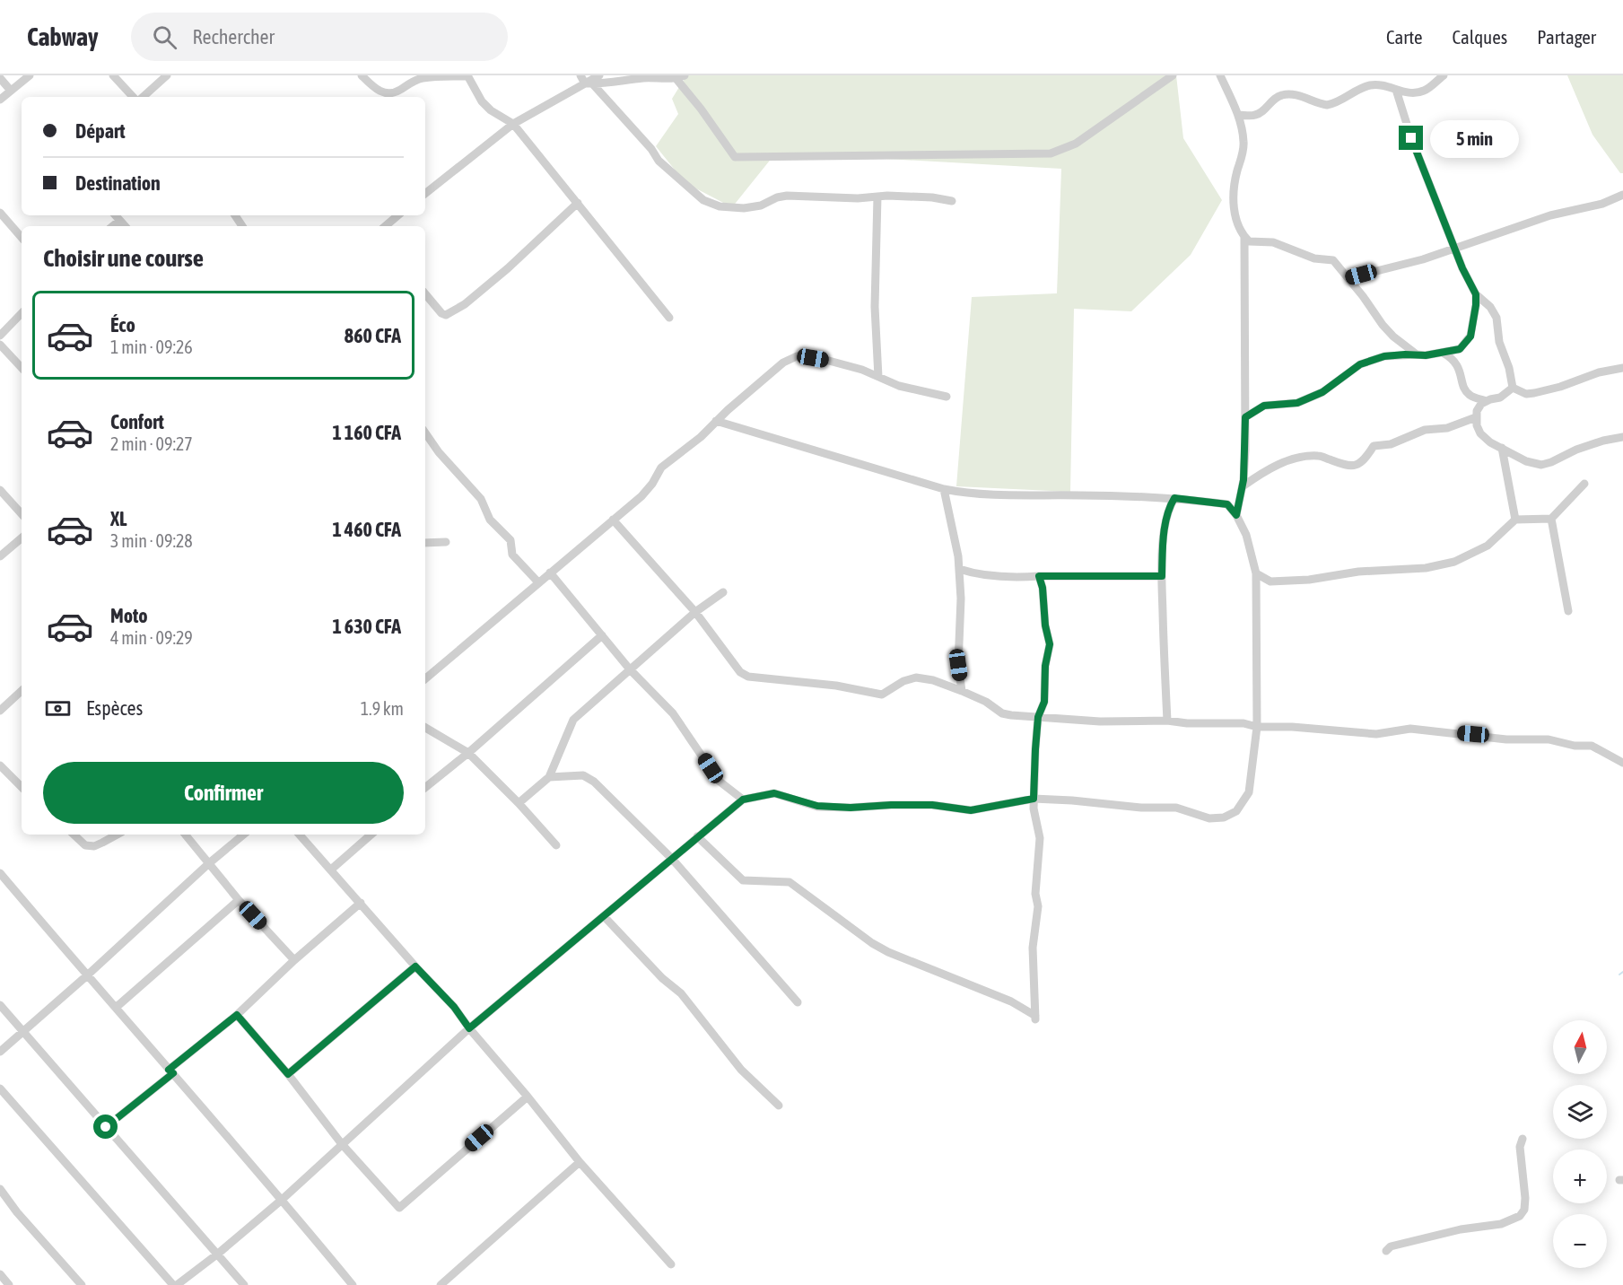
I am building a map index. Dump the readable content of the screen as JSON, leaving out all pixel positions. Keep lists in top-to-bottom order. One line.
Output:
{"north":"top","page":{"header":"Cabway","search":"Rechercher","nav":["Carte","Calques","Partager"],"banner":["Départ","Destination"],"bubble":"5 min","heading":"Choisir une course","list":[{"name":"Éco","note":"1 min · 09:26","value":"860 CFA"},{"name":"Confort","note":"2 min · 09:27","value":"1 160 CFA"},{"name":"XL","note":"3 min · 09:28","value":"1 460 CFA"},{"name":"Moto","note":"4 min · 09:29","value":"1 630 CFA"}],"pay":["Espèces","1.9 km"],"buttons":"Confirmer","map_buttons":["+","−"]}}
